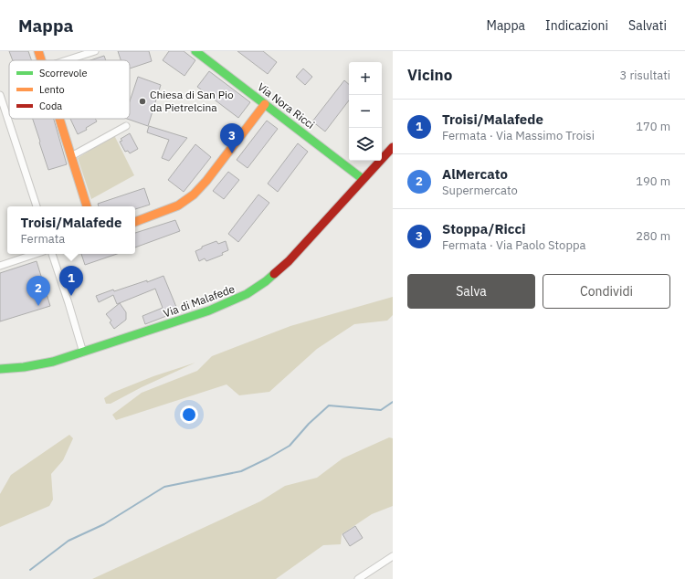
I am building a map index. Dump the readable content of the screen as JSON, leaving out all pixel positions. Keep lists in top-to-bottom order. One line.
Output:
{"streets":{"street":["Via Nora Ricci","Via di Malafede"]},"crossings":[["Via Nora Ricci","Via di Malafede"]],"places":["Chiesa di San Pio da Pietrelcina"],"legend":["Scorrevole","Lento","Coda"],"page":{"header":"Mappa","nav":["Mappa","Indicazioni","Salvati"],"heading":["Vicino","3 risultati"],"map_buttons":["+","−"],"list":[{"mark":"1","name":"Troisi/Malafede","note":"Fermata · Via Massimo Troisi","value":"170 m"},{"mark":"2","name":"AlMercato","note":"Supermercato","value":"190 m"},{"mark":"3","name":"Stoppa/Ricci","note":"Fermata · Via Paolo Stoppa","value":"280 m"}],"pins":["3","1","2"],"popup":["Troisi/Malafede","Fermata"],"buttons":["Salva","Condividi"]}}
